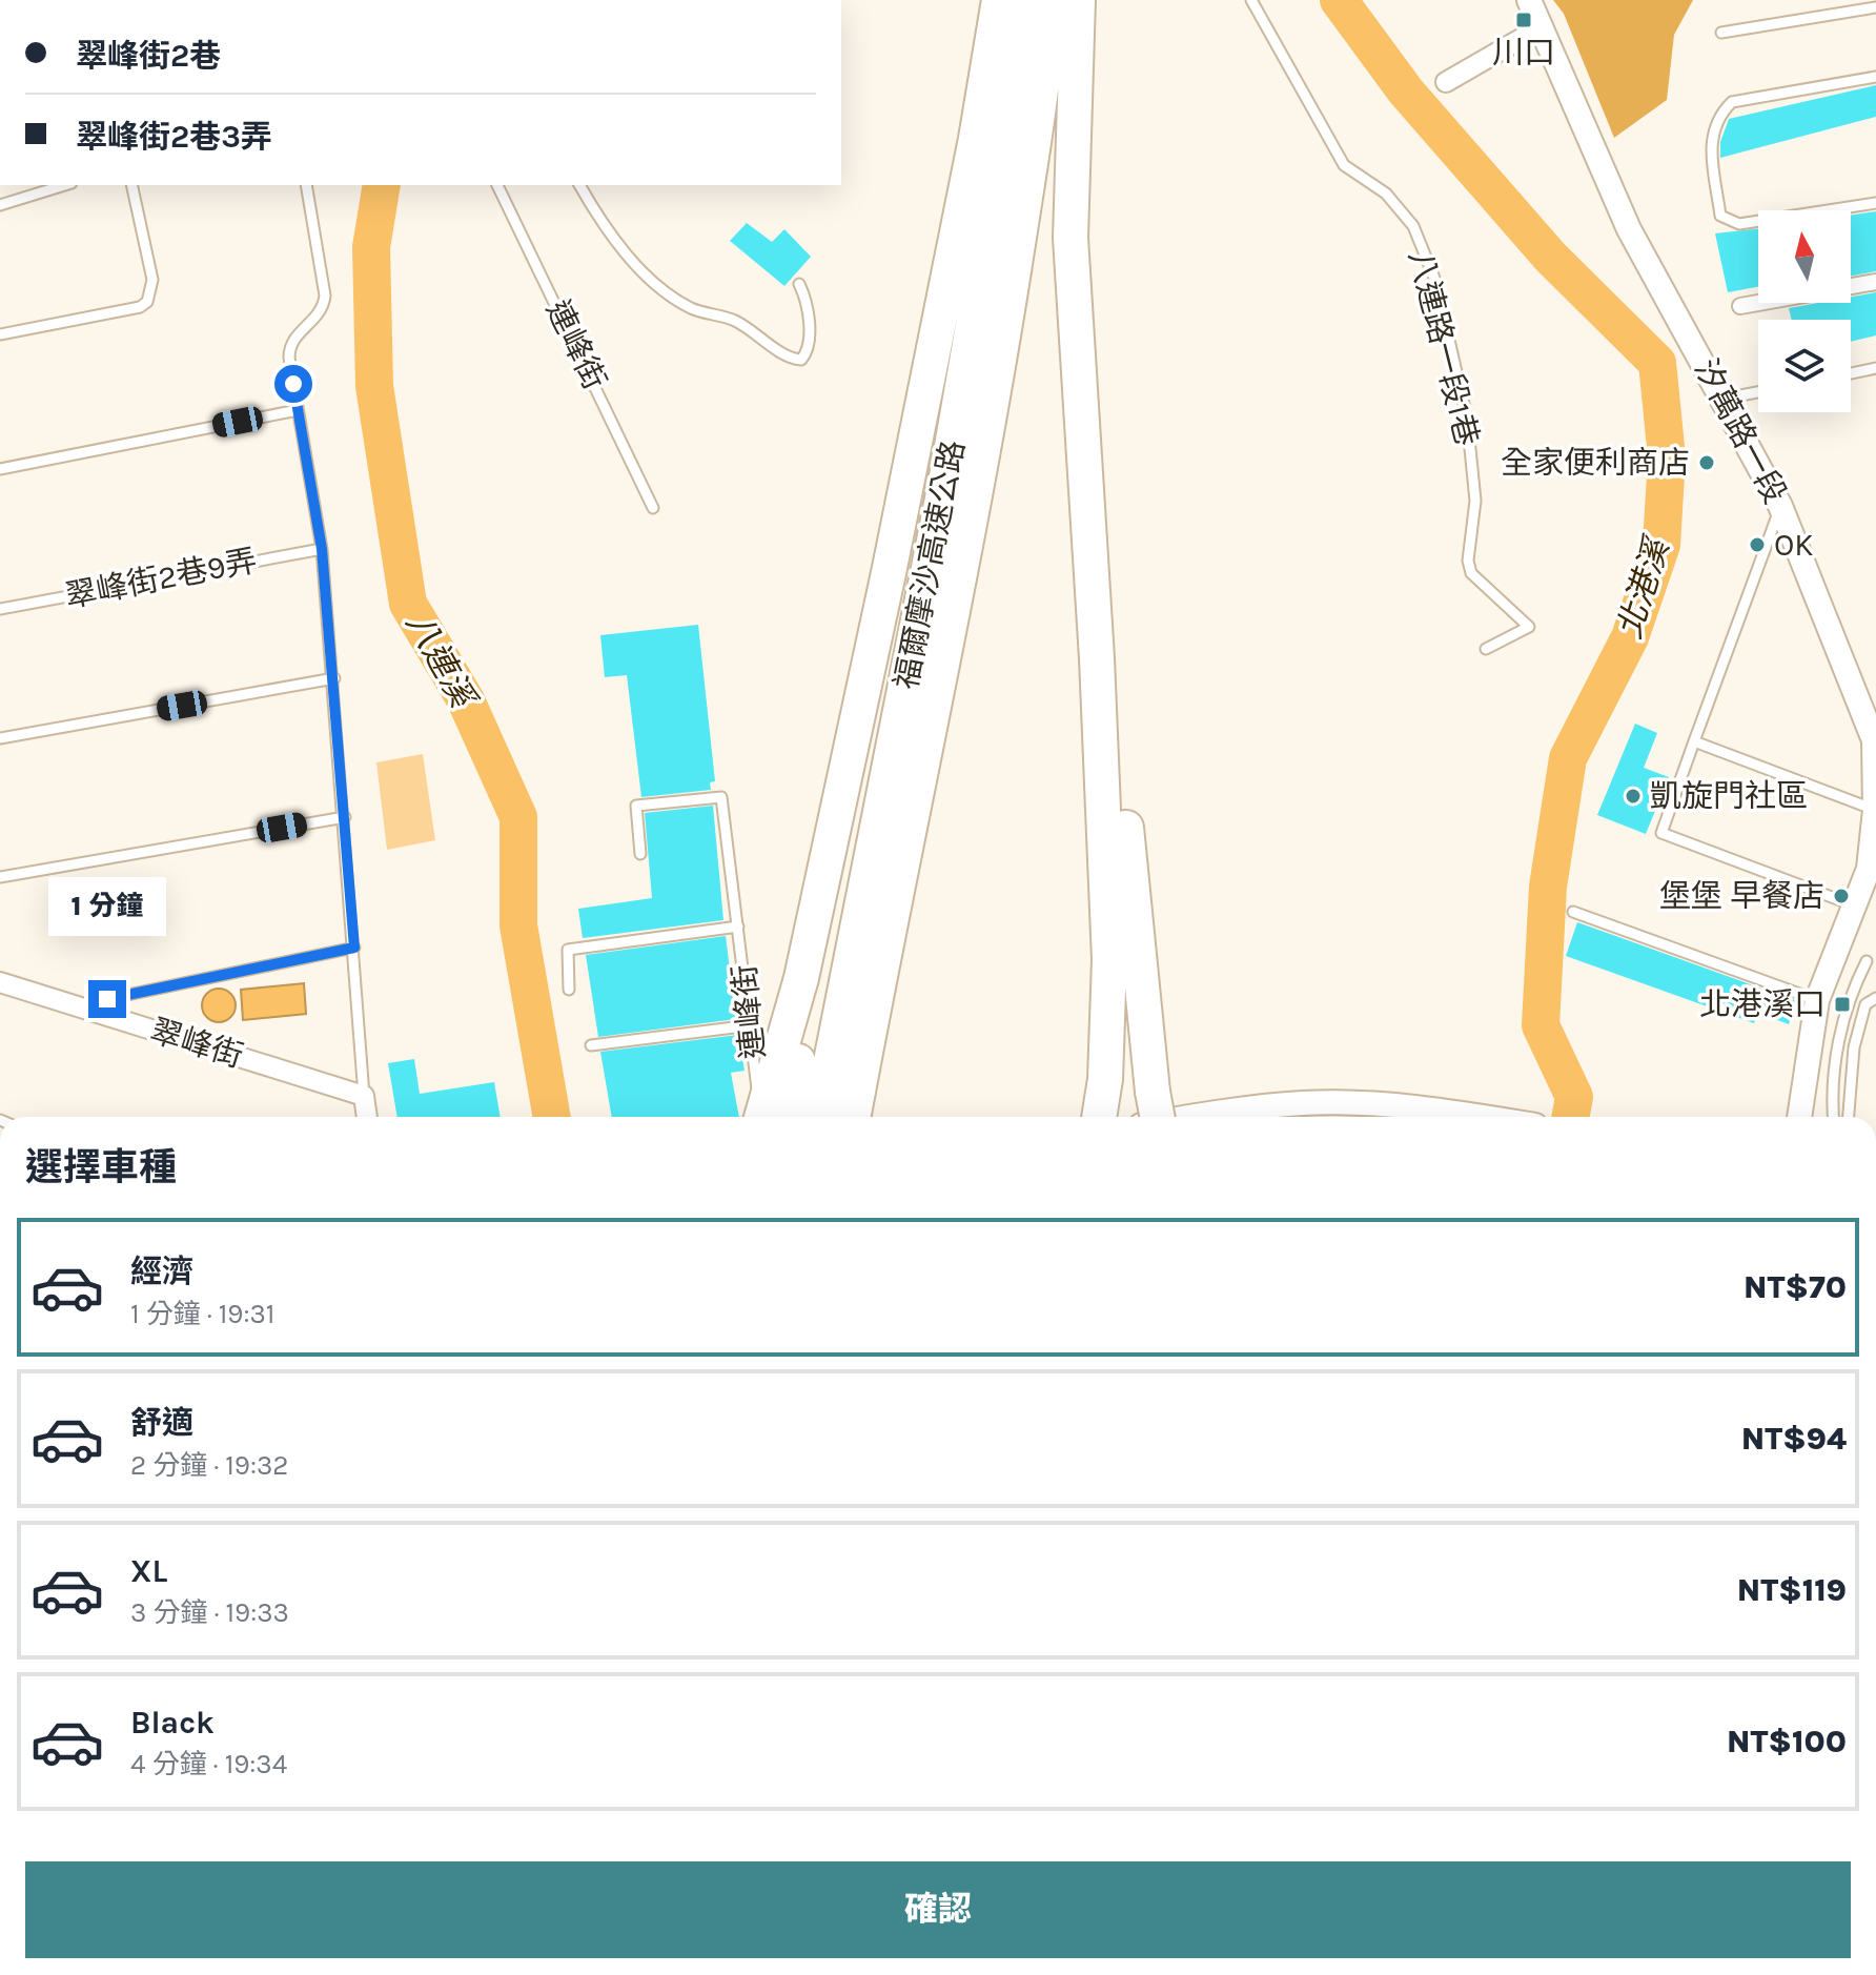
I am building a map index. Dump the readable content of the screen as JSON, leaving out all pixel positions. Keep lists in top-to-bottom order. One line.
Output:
{"streets":{"highway":["福爾摩沙高速公路"],"street":["汐萬路一段","翠峰街"],"lane":["連峰街","八連路一段1巷","翠峰街2巷9弄"]},"water":["北港溪","八連溪"],"places":{"transit":["川口","北港溪口"],"other":["全家便利商店","OK","凱旋門社區","堡堡 早餐店"]},"north":"top","page":{"banner":["翠峰街2巷","翠峰街2巷3弄"],"bubble":"1 分鐘","heading":"選擇車種","list":[{"name":"經濟","note":"1 分鐘 · 19:31","value":"NT$70"},{"name":"舒適","note":"2 分鐘 · 19:32","value":"NT$94"},{"name":"XL","note":"3 分鐘 · 19:33","value":"NT$119"},{"name":"Black","note":"4 分鐘 · 19:34","value":"NT$100"}],"buttons":"確認"}}
